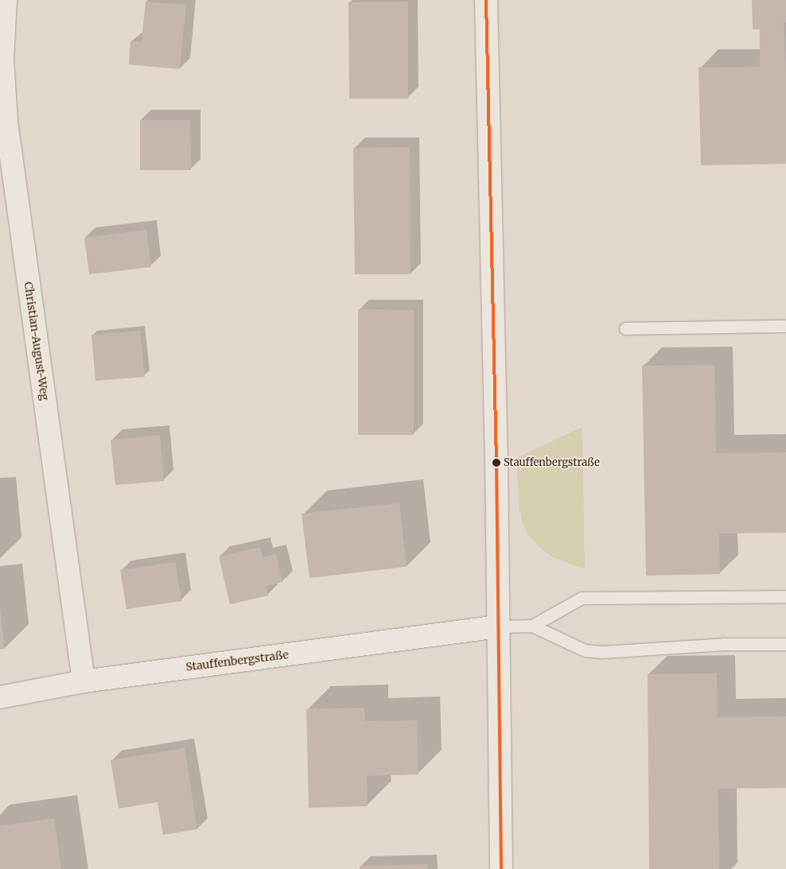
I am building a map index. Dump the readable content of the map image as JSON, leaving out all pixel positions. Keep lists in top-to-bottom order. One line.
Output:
{"streets":{"street":["Christian-August-Weg","Stauffenbergstraße"]},"crossings":[["Christian-August-Weg","Stauffenbergstraße"]],"places":["Stauffenbergstraße"]}
